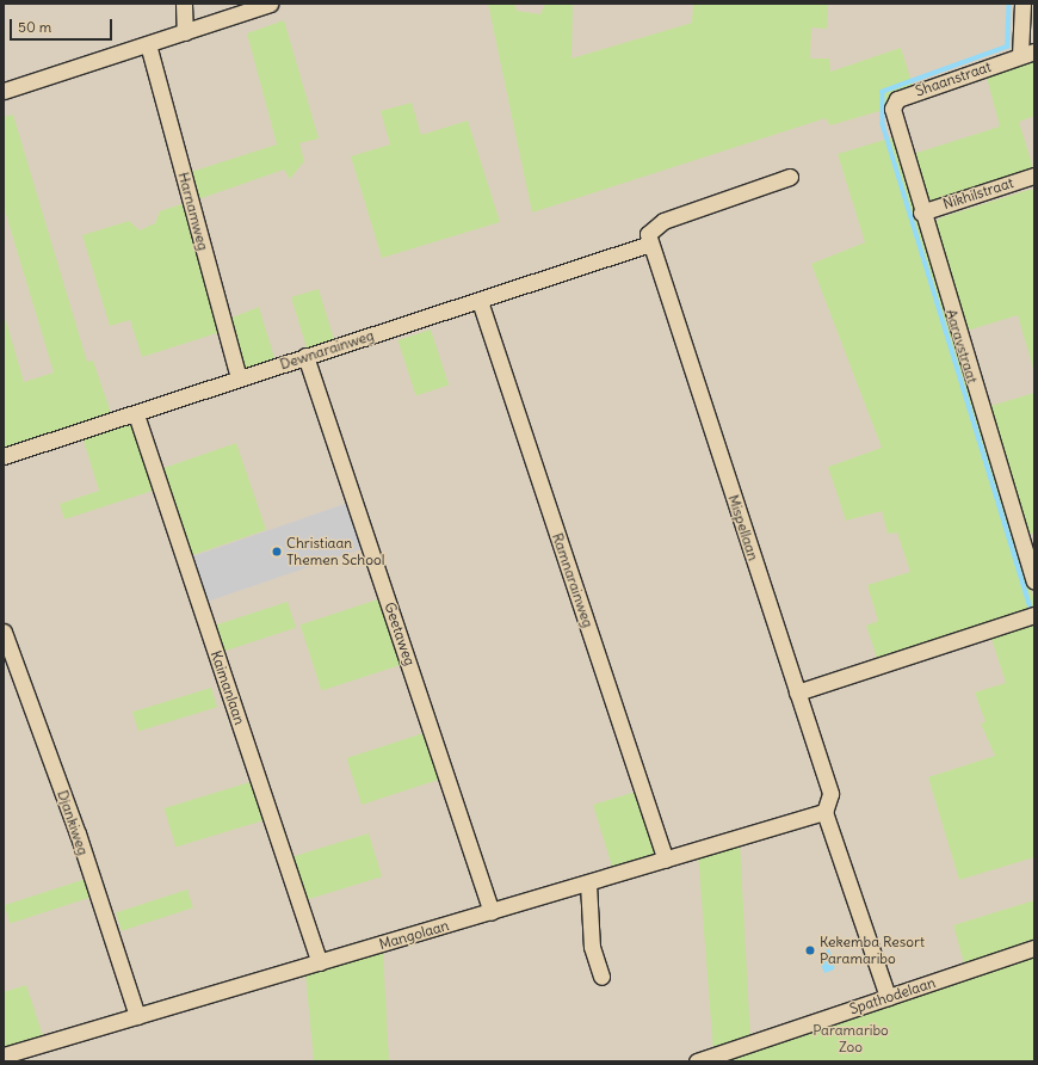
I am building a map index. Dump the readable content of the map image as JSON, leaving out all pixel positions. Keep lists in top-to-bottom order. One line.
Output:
{"streets":{"street":["Shaanstraat","Nikhilstraat","Harnamweg","Aaravstraat","Dewnarainweg","Mispellaan","Ramnarainweg","Geetaweg","Kaimanlaan","Djankiweg","Mangolaan","Spathodelaan"]},"crossings":[["Shaanstraat","Aaravstraat"],["Nikhilstraat","Aaravstraat"],["Harnamweg","Dewnarainweg"],["Dewnarainweg","Mispellaan"],["Dewnarainweg","Ramnarainweg"],["Dewnarainweg","Geetaweg"],["Dewnarainweg","Kaimanlaan"],["Mispellaan","Mangolaan"],["Ramnarainweg","Mangolaan"],["Geetaweg","Mangolaan"],["Kaimanlaan","Mangolaan"],["Djankiweg","Mangolaan"]],"parks":["Paramaribo Zoo"],"places":["Christiaan Themen School","Kekemba Resort Paramaribo"],"scale_bar":"50 m"}
